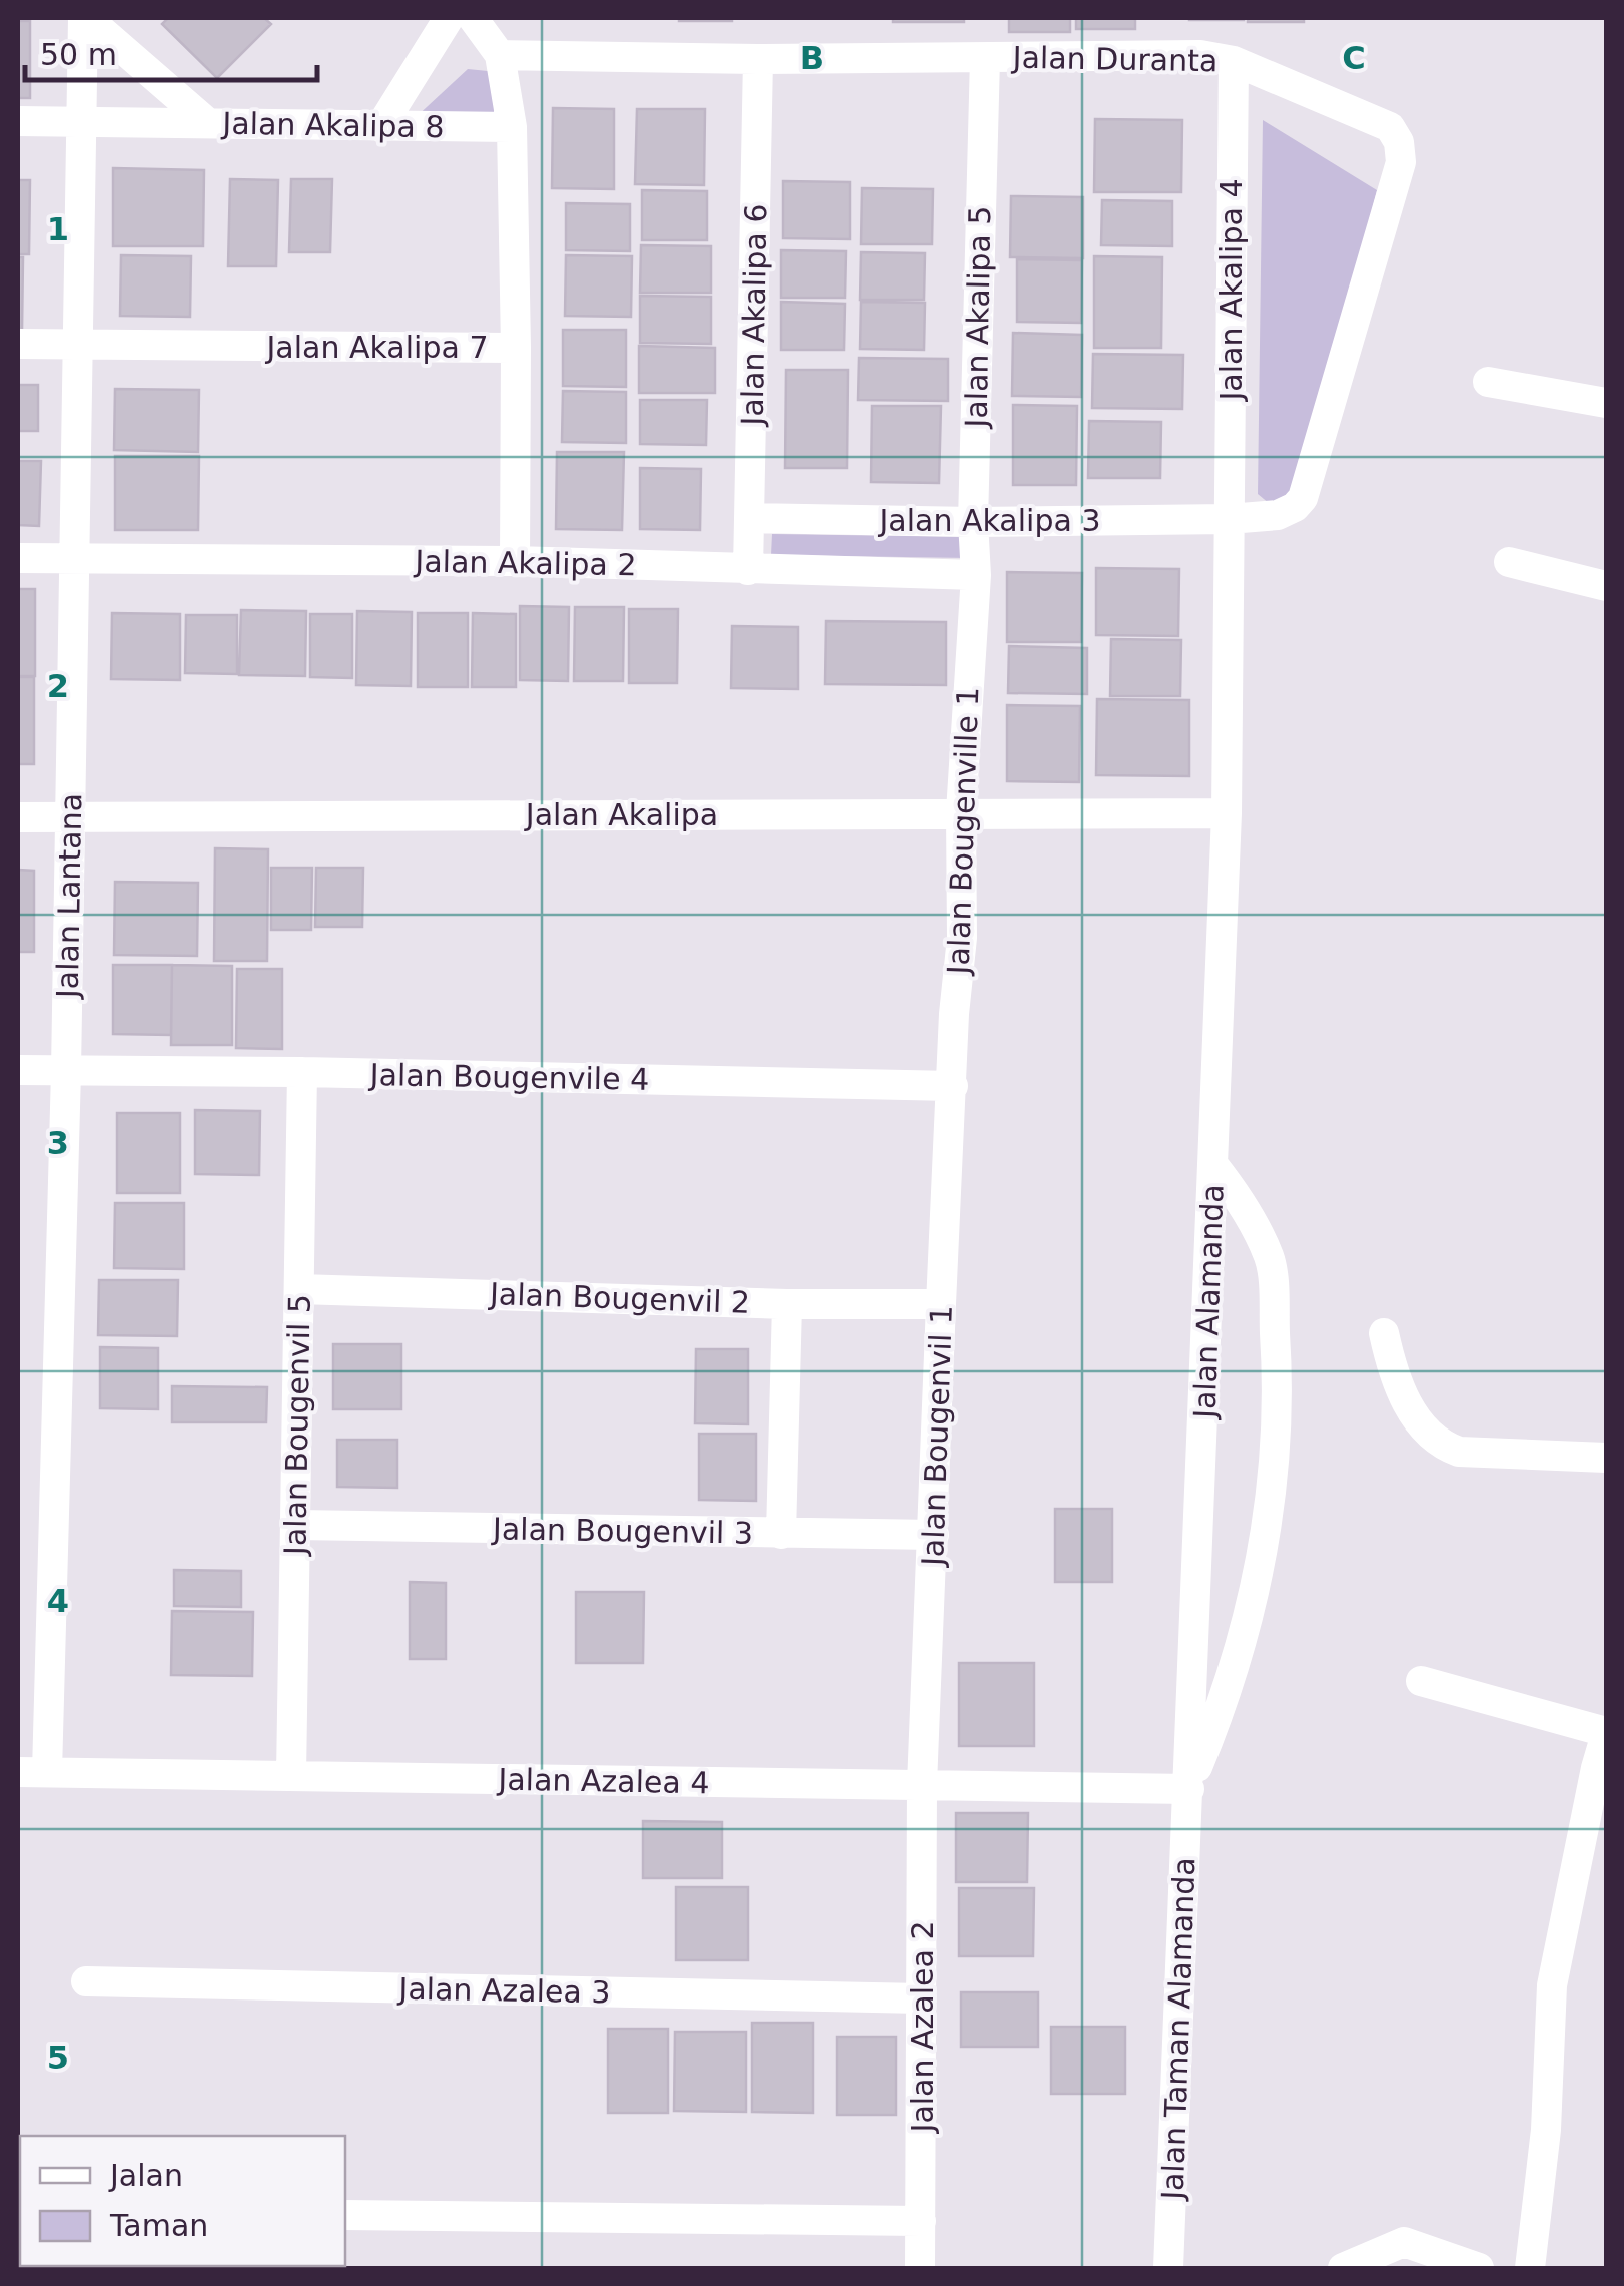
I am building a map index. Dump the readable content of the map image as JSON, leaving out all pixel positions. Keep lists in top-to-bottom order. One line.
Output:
{"streets":{"street":["Jalan Duranta","Jalan Akalipa 8","Jalan Akalipa 4","Jalan Akalipa 6","Jalan Akalipa 5","Jalan Akalipa 7","Jalan Akalipa 3","Jalan Akalipa 2","Jalan Akalipa","Jalan Bougenville 1","Jalan Lantana","Jalan Bougenvile 4","Jalan Bougenvil 2","Jalan Alamanda","Jalan Bougenvil 5","Jalan Bougenvil 1","Jalan Bougenvil 3","Jalan Azalea 4","Jalan Azalea 3","Jalan Azalea 2","Jalan Taman Alamanda"]},"crossings":[["Jalan Duranta","Jalan Akalipa 4"],["Jalan Duranta","Jalan Akalipa 6"],["Jalan Duranta","Jalan Akalipa 5"],["Jalan Duranta","Jalan Akalipa 3"],["Jalan Akalipa 8","Jalan Akalipa 7"],["Jalan Akalipa 8","Jalan Lantana"],["Jalan Akalipa 4","Jalan Akalipa 3"],["Jalan Akalipa 6","Jalan Akalipa 3"],["Jalan Akalipa 6","Jalan Akalipa 2"],["Jalan Akalipa 5","Jalan Akalipa 3"],["Jalan Akalipa 5","Jalan Akalipa 2"],["Jalan Akalipa 5","Jalan Bougenville 1"],["Jalan Akalipa 7","Jalan Lantana"],["Jalan Akalipa 2","Jalan Bougenville 1"],["Jalan Akalipa 2","Jalan Lantana"],["Jalan Akalipa","Jalan Bougenville 1"],["Jalan Akalipa","Jalan Lantana"],["Jalan Akalipa","Jalan Alamanda"],["Jalan Bougenville 1","Jalan Bougenvile 4"],["Jalan Bougenville 1","Jalan Bougenvil 1"],["Jalan Lantana","Jalan Bougenvile 4"],["Jalan Lantana","Jalan Azalea 4"],["Jalan Bougenvile 4","Jalan Bougenvil 5"],["Jalan Bougenvile 4","Jalan Bougenvil 1"],["Jalan Bougenvil 2","Jalan Bougenvil 5"],["Jalan Bougenvil 2","Jalan Bougenvil 1"],["Jalan Bougenvil 2","Jalan Bougenvil 3"],["Jalan Alamanda","Jalan Azalea 4"],["Jalan Alamanda","Jalan Taman Alamanda"],["Jalan Bougenvil 5","Jalan Bougenvil 3"],["Jalan Bougenvil 5","Jalan Azalea 4"],["Jalan Bougenvil 1","Jalan Azalea 4"],["Jalan Bougenvil 1","Jalan Azalea 2"],["Jalan Azalea 4","Jalan Azalea 2"],["Jalan Azalea 4","Jalan Taman Alamanda"],["Jalan Azalea 3","Jalan Azalea 2"]],"legend":["Jalan","Taman"],"scale_bar":"50 m","grid":{"columns":["B","C"],"rows":["1","2","3","4","5"]}}
